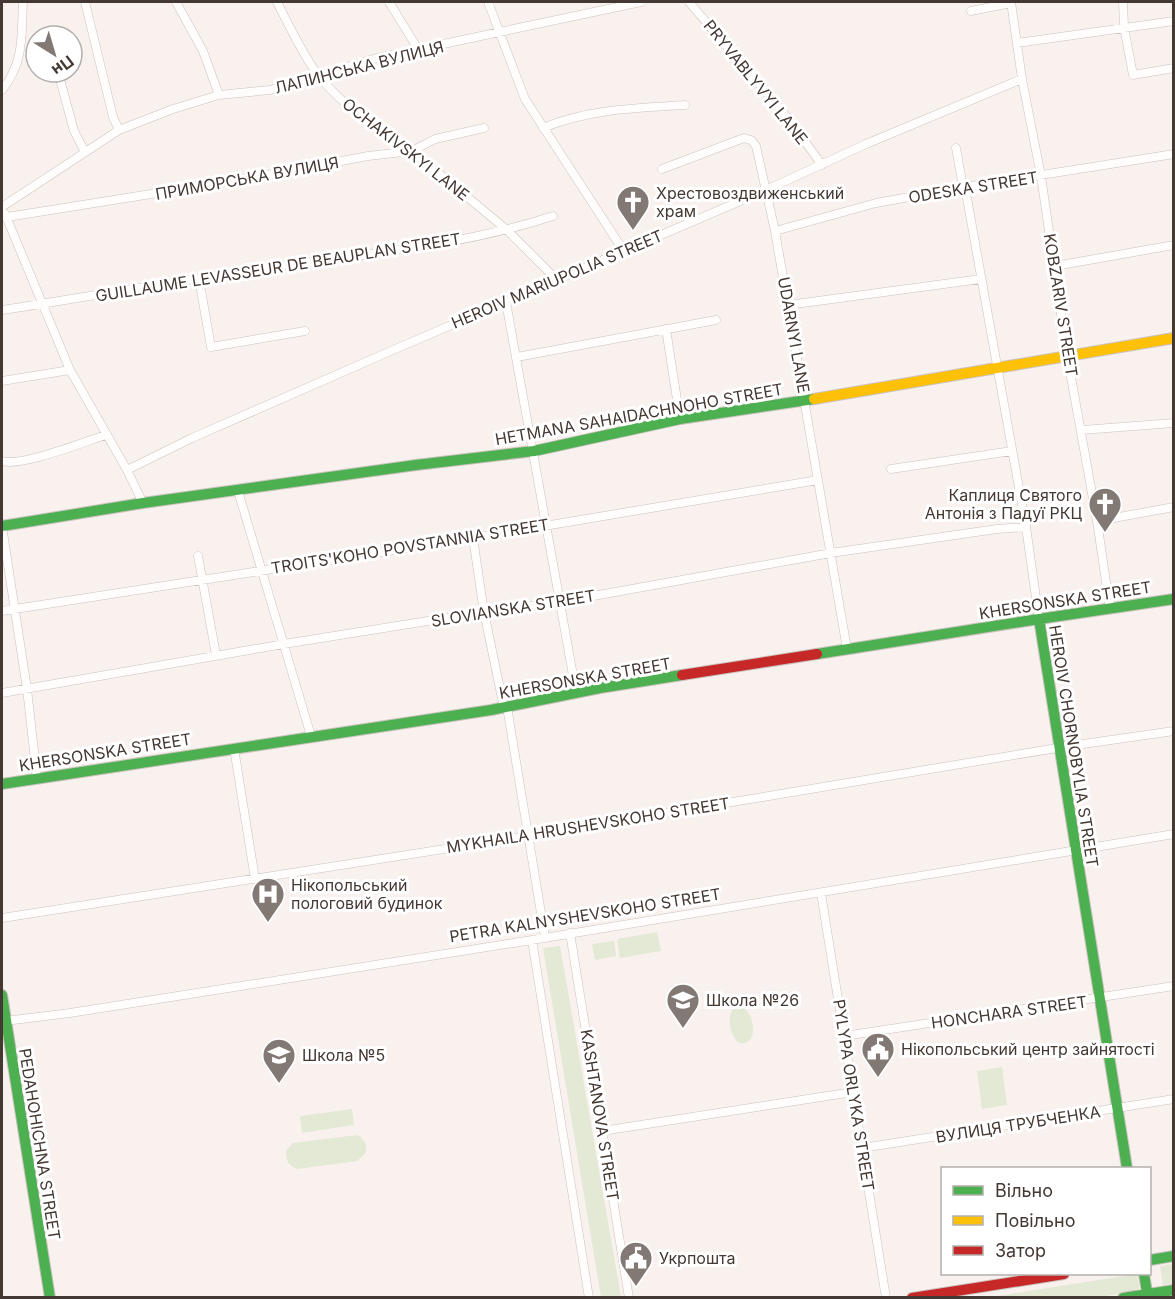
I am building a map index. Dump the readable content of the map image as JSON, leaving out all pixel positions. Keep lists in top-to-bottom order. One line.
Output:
{"streets":{"main road":["HETMANA SAHAIDACHNOHO STREET","KHERSONSKA STREET","HEROIV CHORNOBYLIA STREET","PEDAHOHICHNA STREET"],"street":["ЛАПИНСЬКА ВУЛИЦЯ","PRYVABLYVYI LANE","OCHAKIVSKYI LANE","ПРИМОРСЬКА ВУЛИЦЯ","ODESKA STREET","GUILLAUME LEVASSEUR DE BEAUPLAN STREET","HEROIV MARIUPOLIA STREET","KOBZARIV STREET","UDARNYI LANE","TROITS'KOHO POVSTANNIA STREET","SLOVIANSKA STREET","MYKHAILA HRUSHEVSKOHO STREET","PETRA KALNYSHEVSKOHO STREET","HONCHARA STREET","PYLYPA ORLYKA STREET","KASHTANOVA STREET","ВУЛИЦЯ ТРУБЧЕНКА"]},"crossings":[["ЛАПИНСЬКА ВУЛИЦЯ","OCHAKIVSKYI LANE"],["PRYVABLYVYI LANE","HEROIV MARIUPOLIA STREET"],["OCHAKIVSKYI LANE","ПРИМОРСЬКА ВУЛИЦЯ"],["OCHAKIVSKYI LANE","GUILLAUME LEVASSEUR DE BEAUPLAN STREET"],["OCHAKIVSKYI LANE","HEROIV MARIUPOLIA STREET"],["ODESKA STREET","KOBZARIV STREET"],["ODESKA STREET","UDARNYI LANE"],["ODESKA STREET","HEROIV CHORNOBYLIA STREET"],["HEROIV MARIUPOLIA STREET","KOBZARIV STREET"],["HEROIV MARIUPOLIA STREET","UDARNYI LANE"],["KOBZARIV STREET","HETMANA SAHAIDACHNOHO STREET"],["KOBZARIV STREET","KHERSONSKA STREET"],["UDARNYI LANE","HETMANA SAHAIDACHNOHO STREET"],["UDARNYI LANE","TROITS'KOHO POVSTANNIA STREET"],["UDARNYI LANE","KHERSONSKA STREET"],["UDARNYI LANE","SLOVIANSKA STREET"],["HETMANA SAHAIDACHNOHO STREET","HEROIV CHORNOBYLIA STREET"],["KHERSONSKA STREET","HEROIV CHORNOBYLIA STREET"],["SLOVIANSKA STREET","HEROIV CHORNOBYLIA STREET"],["HEROIV CHORNOBYLIA STREET","MYKHAILA HRUSHEVSKOHO STREET"],["HEROIV CHORNOBYLIA STREET","PETRA KALNYSHEVSKOHO STREET"],["HEROIV CHORNOBYLIA STREET","HONCHARA STREET"],["HEROIV CHORNOBYLIA STREET","ВУЛИЦЯ ТРУБЧЕНКА"],["PETRA KALNYSHEVSKOHO STREET","PYLYPA ORLYKA STREET"],["PETRA KALNYSHEVSKOHO STREET","KASHTANOVA STREET"],["PETRA KALNYSHEVSKOHO STREET","PEDAHOHICHNA STREET"],["HONCHARA STREET","PYLYPA ORLYKA STREET"],["PYLYPA ORLYKA STREET","ВУЛИЦЯ ТРУБЧЕНКА"]],"places":{"church":["Хрестовоздвиженський храм","Каплиця Святого Антонія з Падуї РКЦ"],"hospital":["Нікопольський пологовий будинок"],"school or university":["Школа №26","Школа №5"],"public building":["Нікопольський центр зайнятості","Укрпошта"]},"legend":["Вільно","Повільно","Затор"],"north":"bottom right"}
